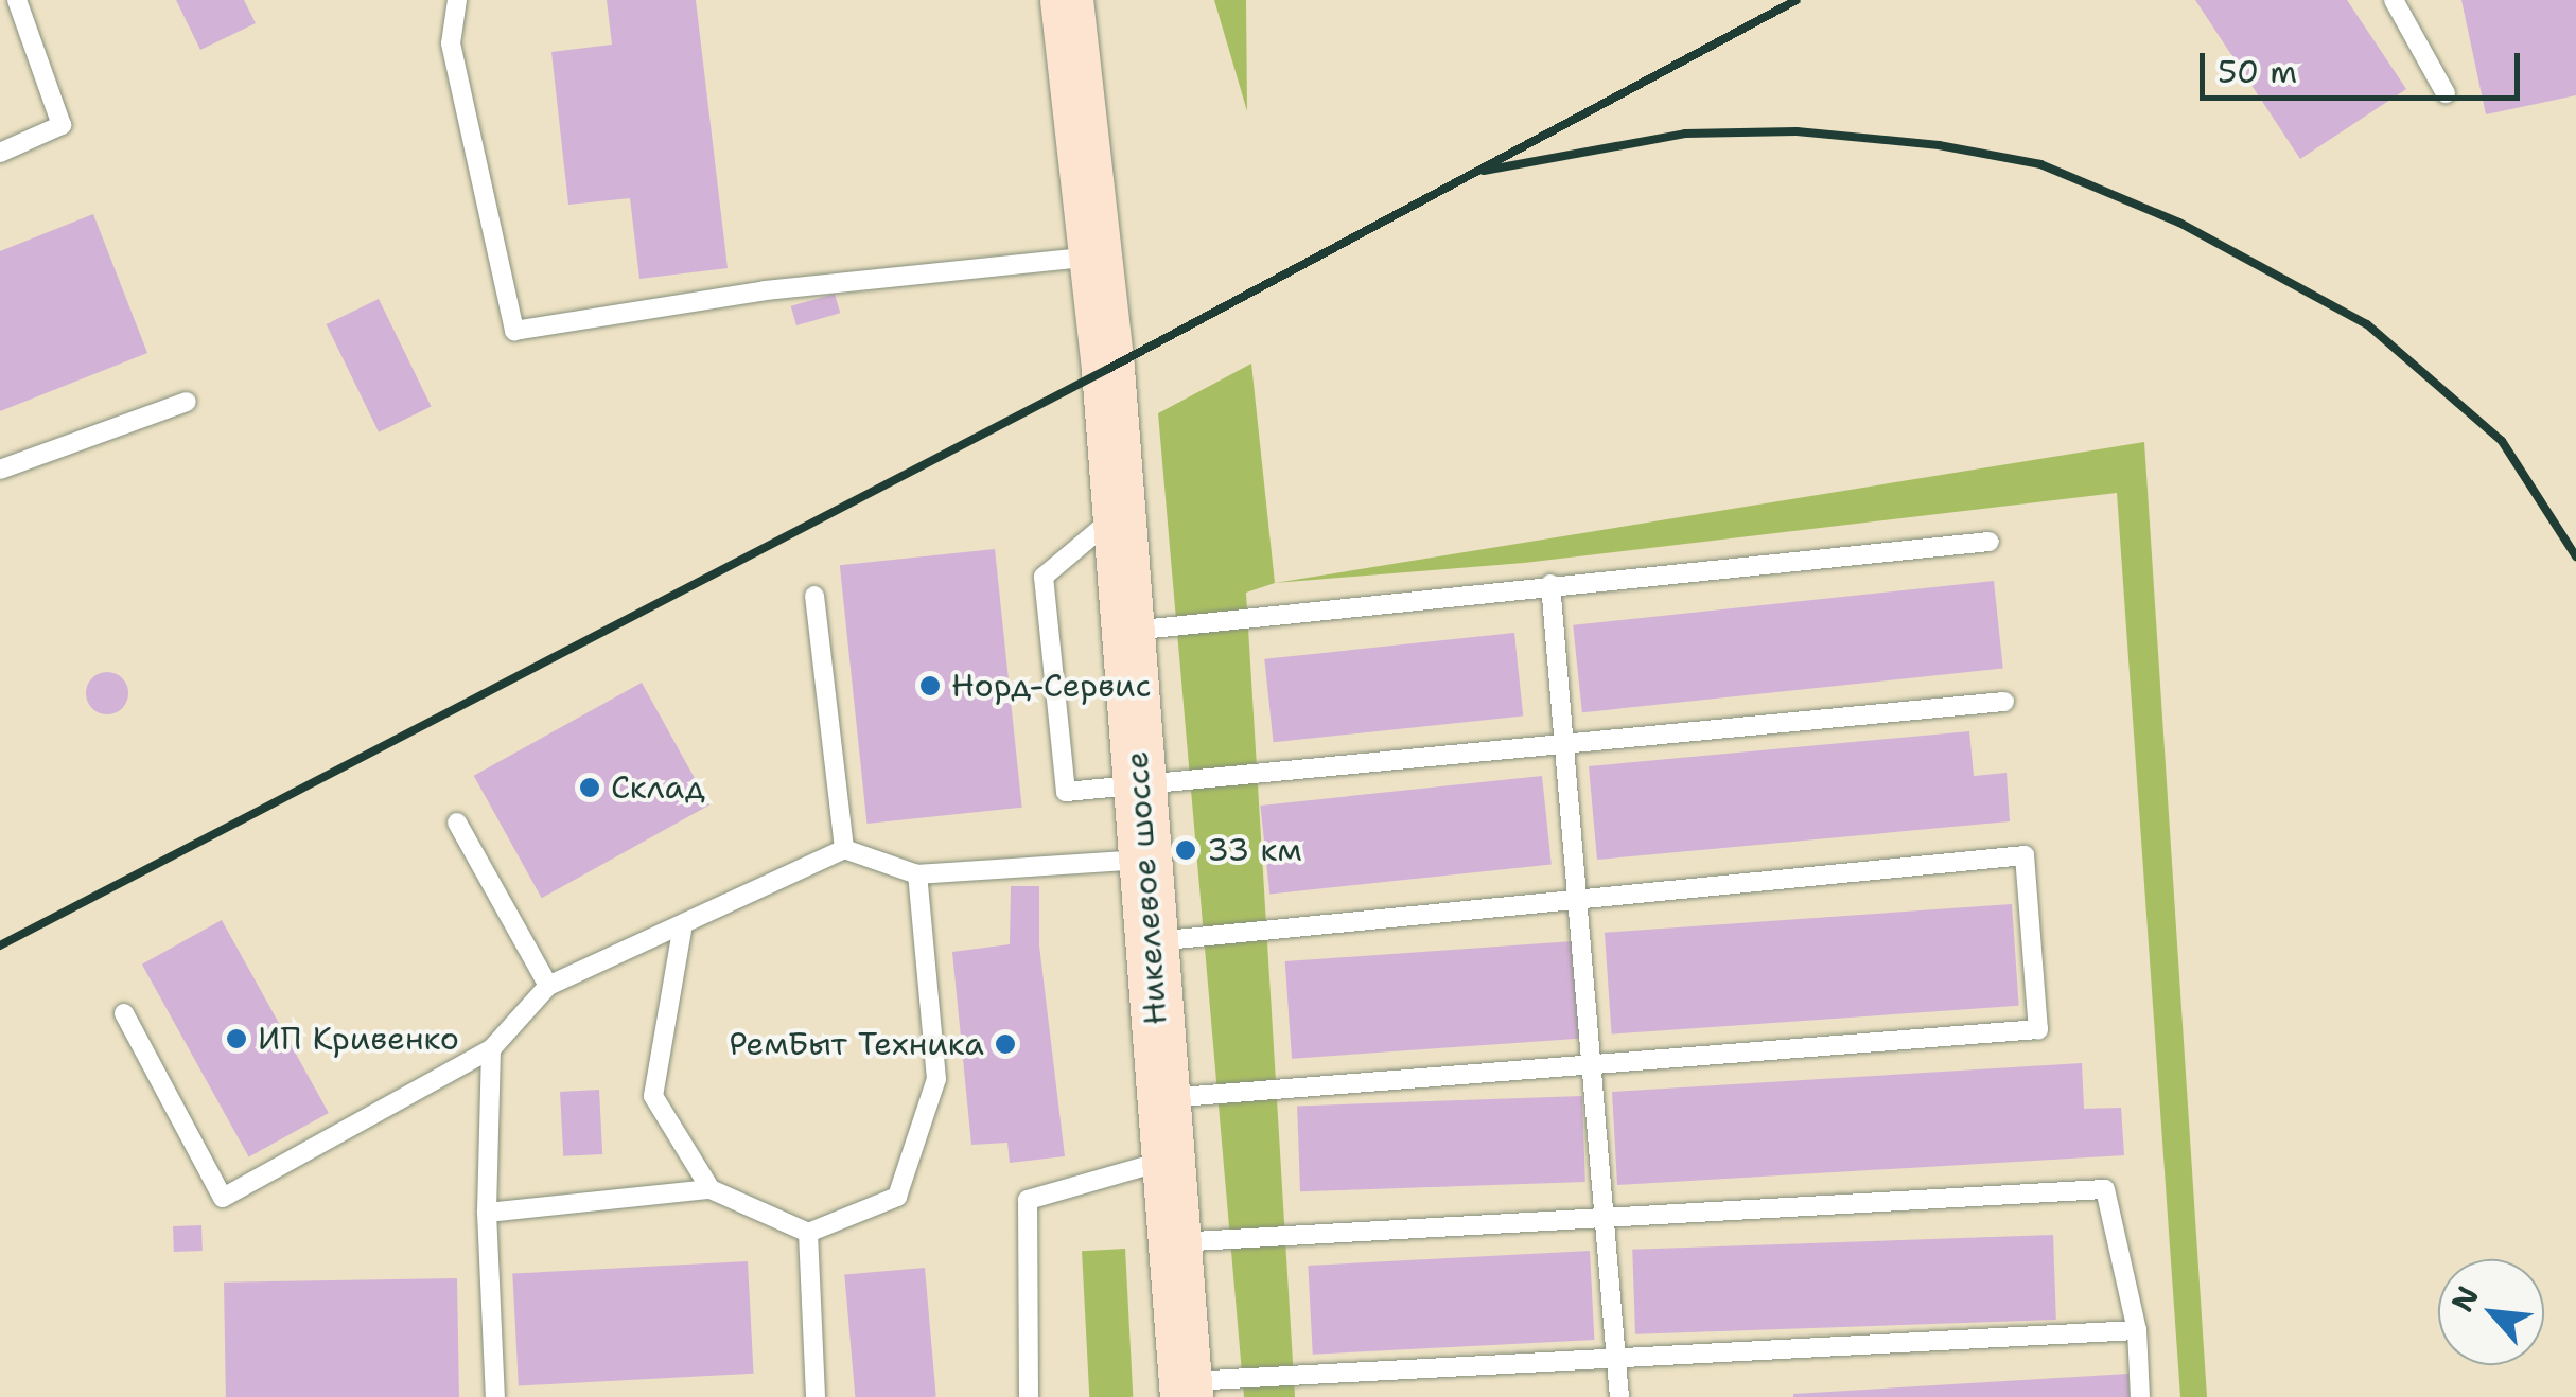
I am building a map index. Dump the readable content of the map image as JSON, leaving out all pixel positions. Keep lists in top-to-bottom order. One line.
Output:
{"streets":{"main road":["Никелевое шоссе"]},"places":["Норд-Сервис","Склад","33 км","ИП Кривенко","РемБыт Техника"],"scale_bar":"50 m","north":"top left"}
